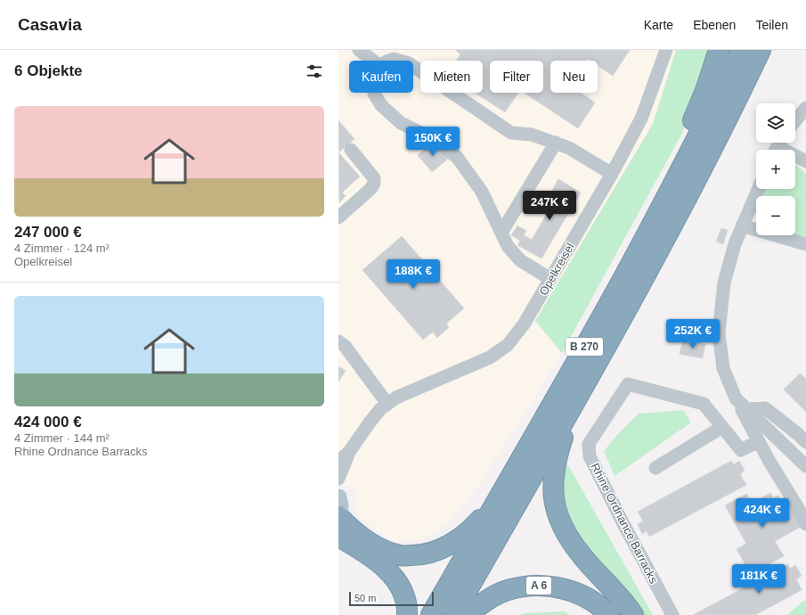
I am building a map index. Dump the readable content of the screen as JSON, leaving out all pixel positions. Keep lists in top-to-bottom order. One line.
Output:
{"streets":{"highway":["B 270","A 6"],"street":["Opelkreisel","Rhine Ordnance Barracks"]},"scale_bar":"50 m","page":{"header":"Casavia","nav":["Karte","Ebenen","Teilen"],"heading":"6 Objekte","chip":["Kaufen","Mieten","Filter","Neu"],"list":[{"name":"247 000 €","note":"4 Zimmer · 124 m² · Opelkreisel"},{"name":"424 000 €","note":"4 Zimmer · 144 m² · Rhine Ordnance Barracks"}],"map_buttons":["+","−"],"price":["150K €","247K €","188K €","252K €","424K €","181K €"],"scale":"50 m"}}
